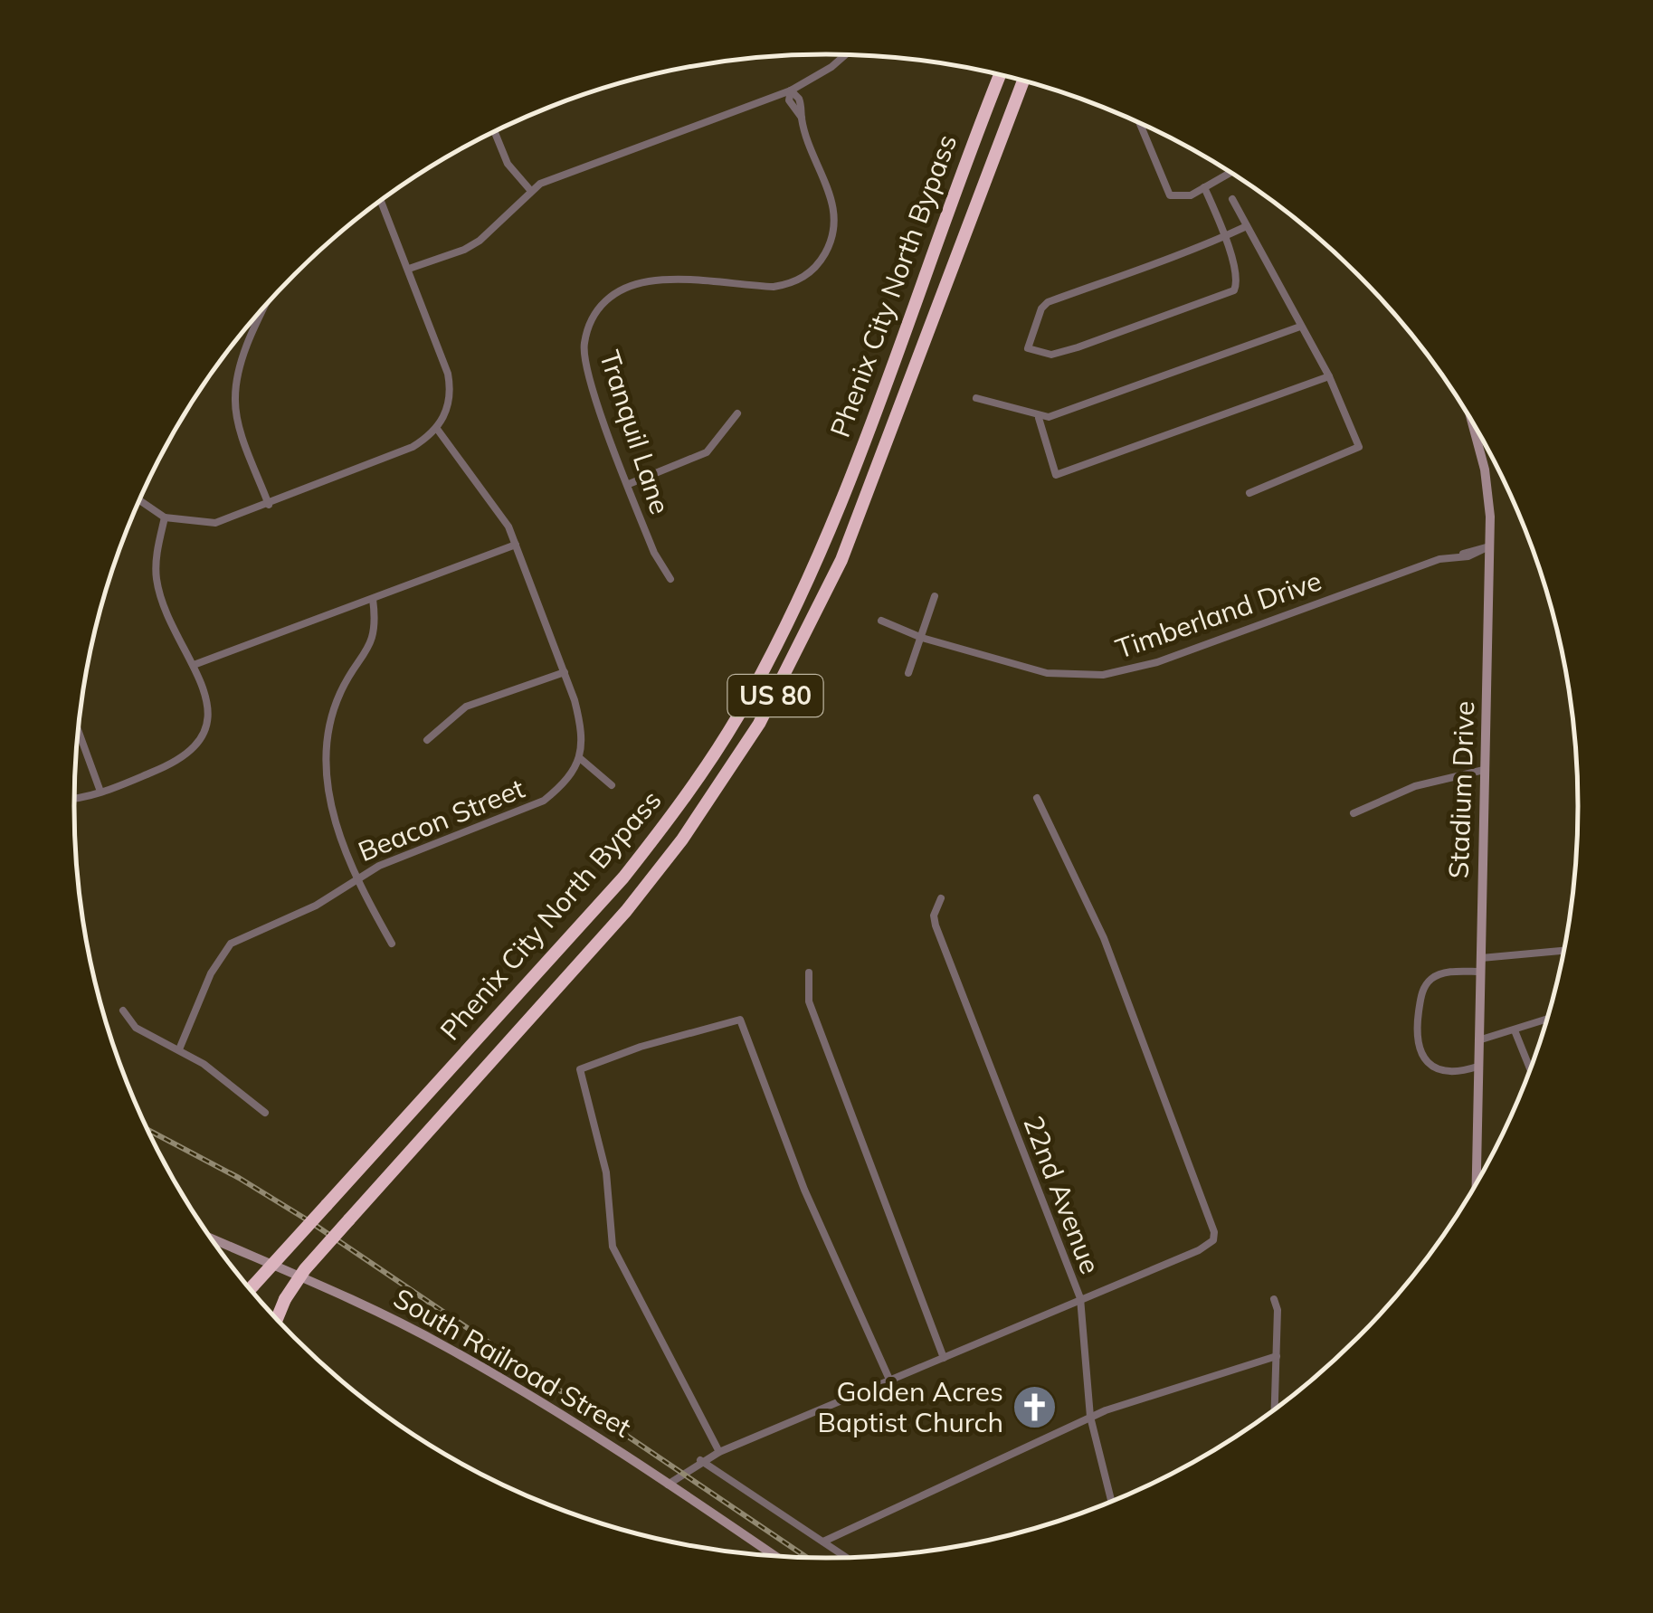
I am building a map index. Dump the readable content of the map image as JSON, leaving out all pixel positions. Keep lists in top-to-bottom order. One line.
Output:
{"streets":{"highway":["Phenix City North Bypass","US 80"],"street":["Tranquil Lane","Timberland Drive","Stadium Drive","Beacon Street","22nd Avenue","South Railroad Street"]},"crossings":[["Timberland Drive","Stadium Drive"]],"places":{"church":["Golden Acres Baptist Church"]}}
